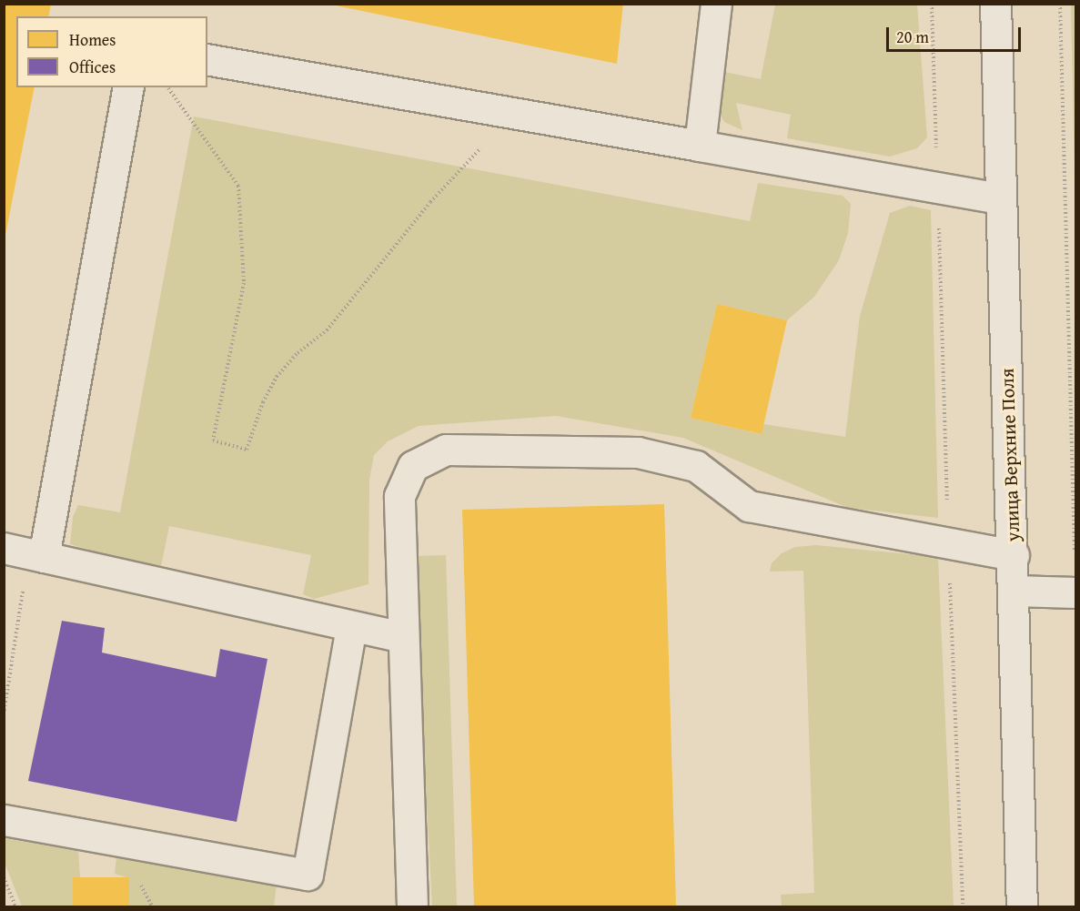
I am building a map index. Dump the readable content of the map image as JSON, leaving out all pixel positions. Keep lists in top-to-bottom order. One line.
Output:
{"streets":{"street":["улица Верхние Поля"]},"legend":["Homes","Offices"],"scale_bar":"20 m"}
